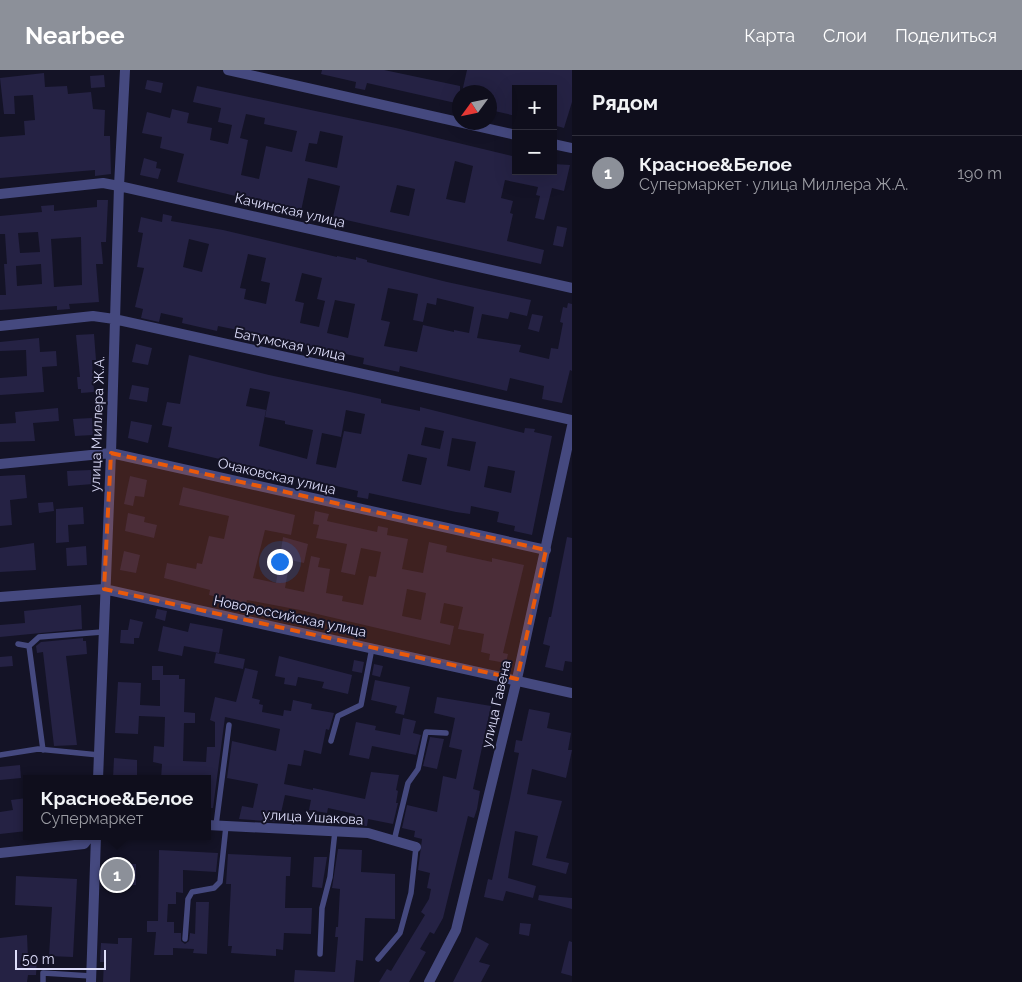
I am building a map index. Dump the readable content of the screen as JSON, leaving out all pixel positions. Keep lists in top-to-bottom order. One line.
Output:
{"streets":{"street":["Качинская улица","Батумская улица","улица Миллера Ж.А.","Очаковская улица","Новороссийская улица","улица Гавена","улица Ушакова"]},"crossings":[["Качинская улица","улица Миллера Ж.А."],["Батумская улица","улица Миллера Ж.А."],["улица Миллера Ж.А.","Очаковская улица"],["улица Миллера Ж.А.","Новороссийская улица"],["Очаковская улица","улица Гавена"],["Новороссийская улица","улица Гавена"]],"scale_bar":"50 m","north":"bottom left","page":{"header":"Nearbee","nav":["Карта","Слои","Поделиться"],"heading":"Рядом","map_buttons":["+","−"],"list":[{"mark":"1","name":"Красное&Белое","note":"Супермаркет · улица Миллера Ж.А.","value":"190 m"}],"popup":["Красное&Белое","Супермаркет"],"pins":"1","scale":"50 m"}}
